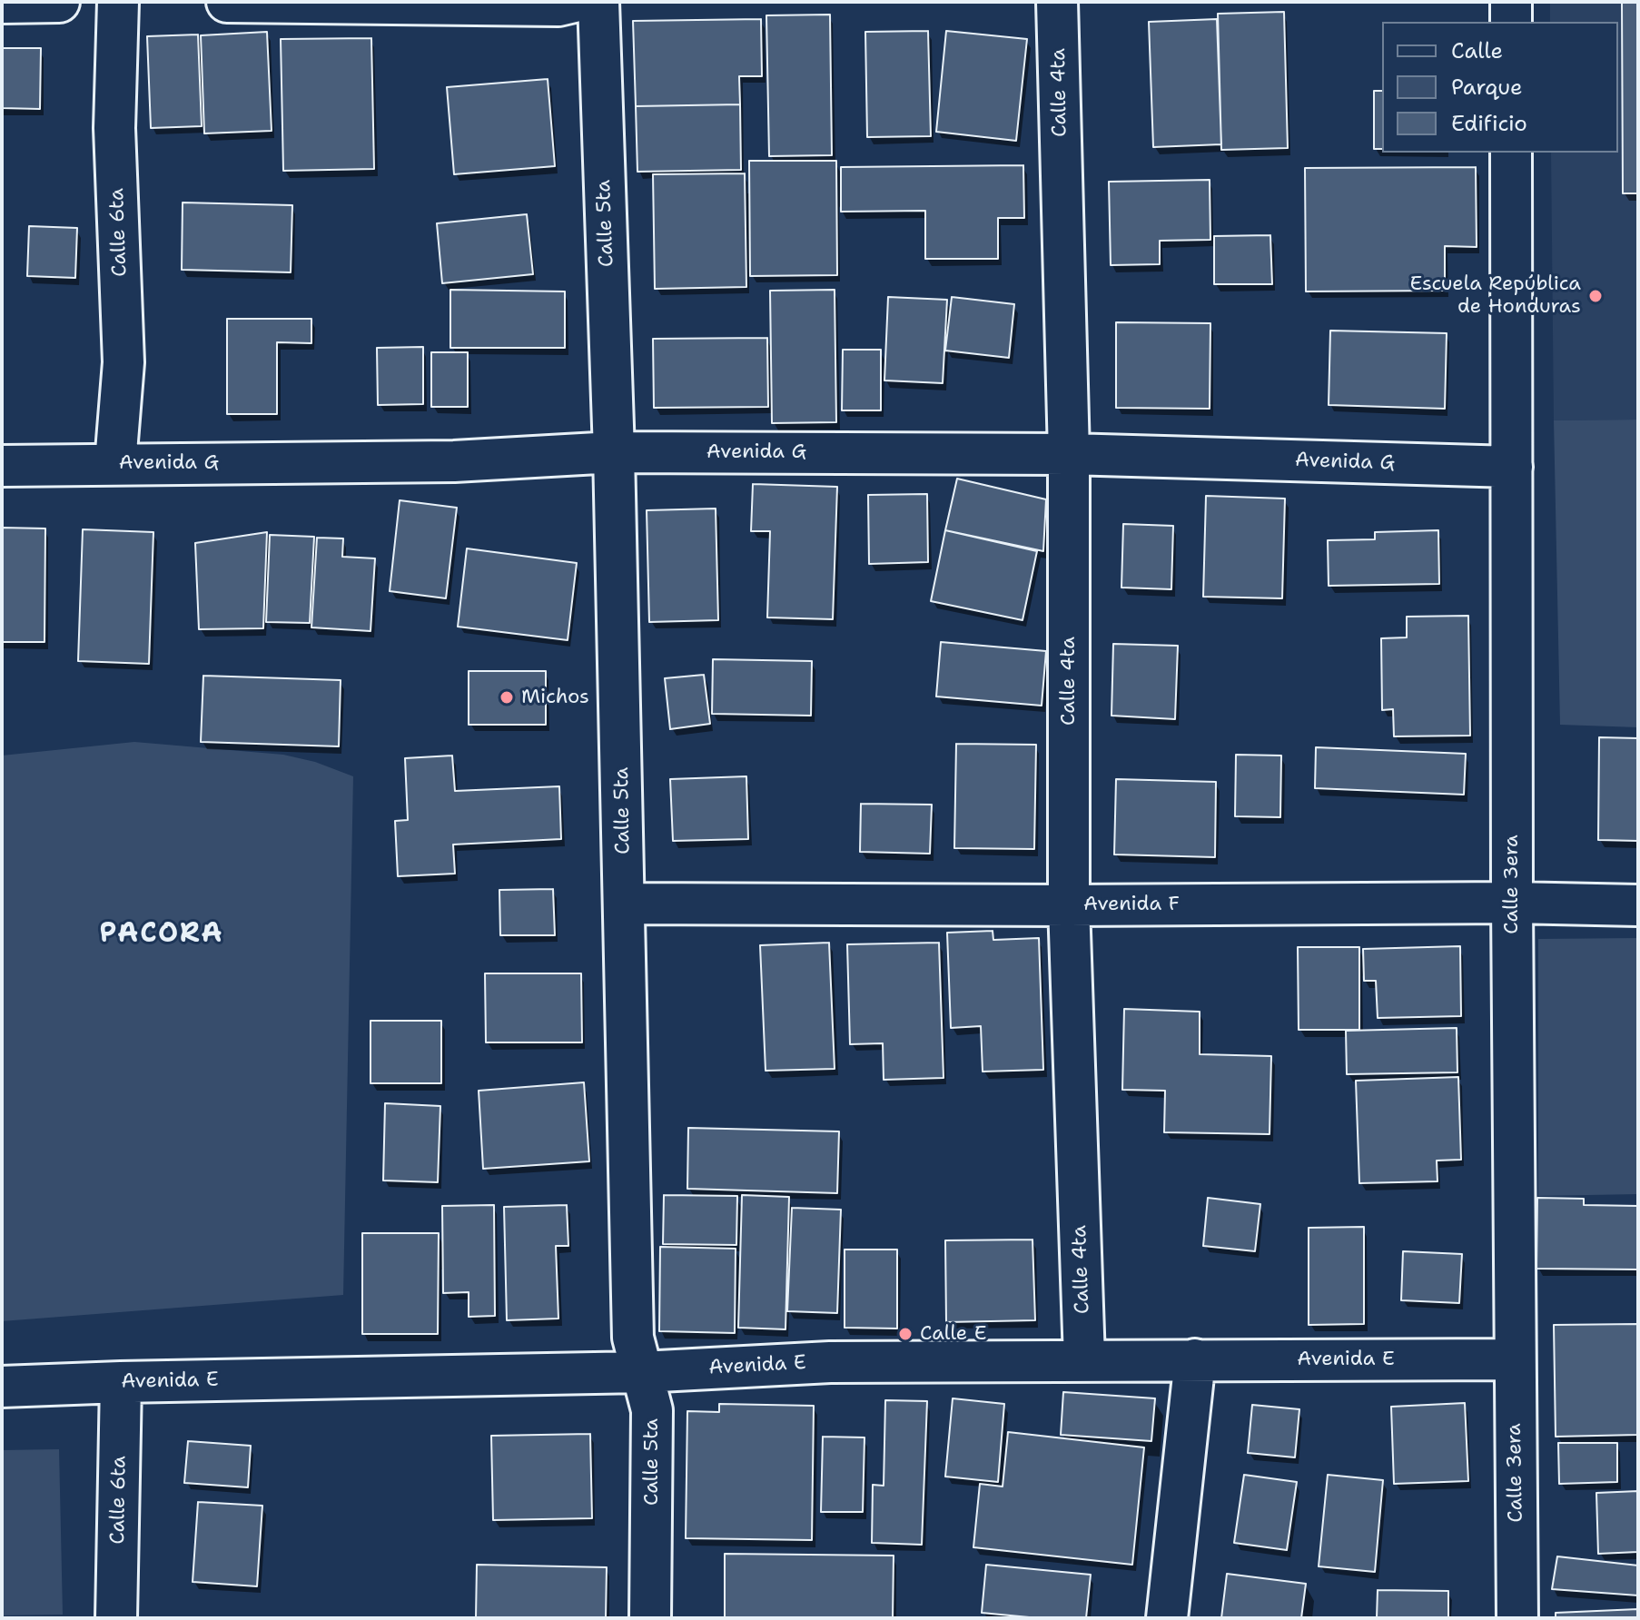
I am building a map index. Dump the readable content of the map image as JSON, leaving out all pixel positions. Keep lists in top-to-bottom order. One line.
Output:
{"streets":{"street":["Calle 4ta","Calle 5ta","Calle 6ta","Avenida G","Calle 3era","Avenida F","Avenida E"]},"crossings":[["Calle 4ta","Avenida G"],["Calle 4ta","Avenida F"],["Calle 4ta","Avenida E"],["Calle 5ta","Avenida G"],["Calle 5ta","Avenida F"],["Calle 5ta","Avenida E"],["Calle 6ta","Avenida G"],["Calle 6ta","Avenida E"],["Avenida G","Calle 3era"],["Calle 3era","Avenida F"],["Calle 3era","Avenida E"]],"districts":["PACORA"],"places":["Escuela República de Honduras","Michos","Calle E"],"legend":["Calle","Parque","Edificio"]}
